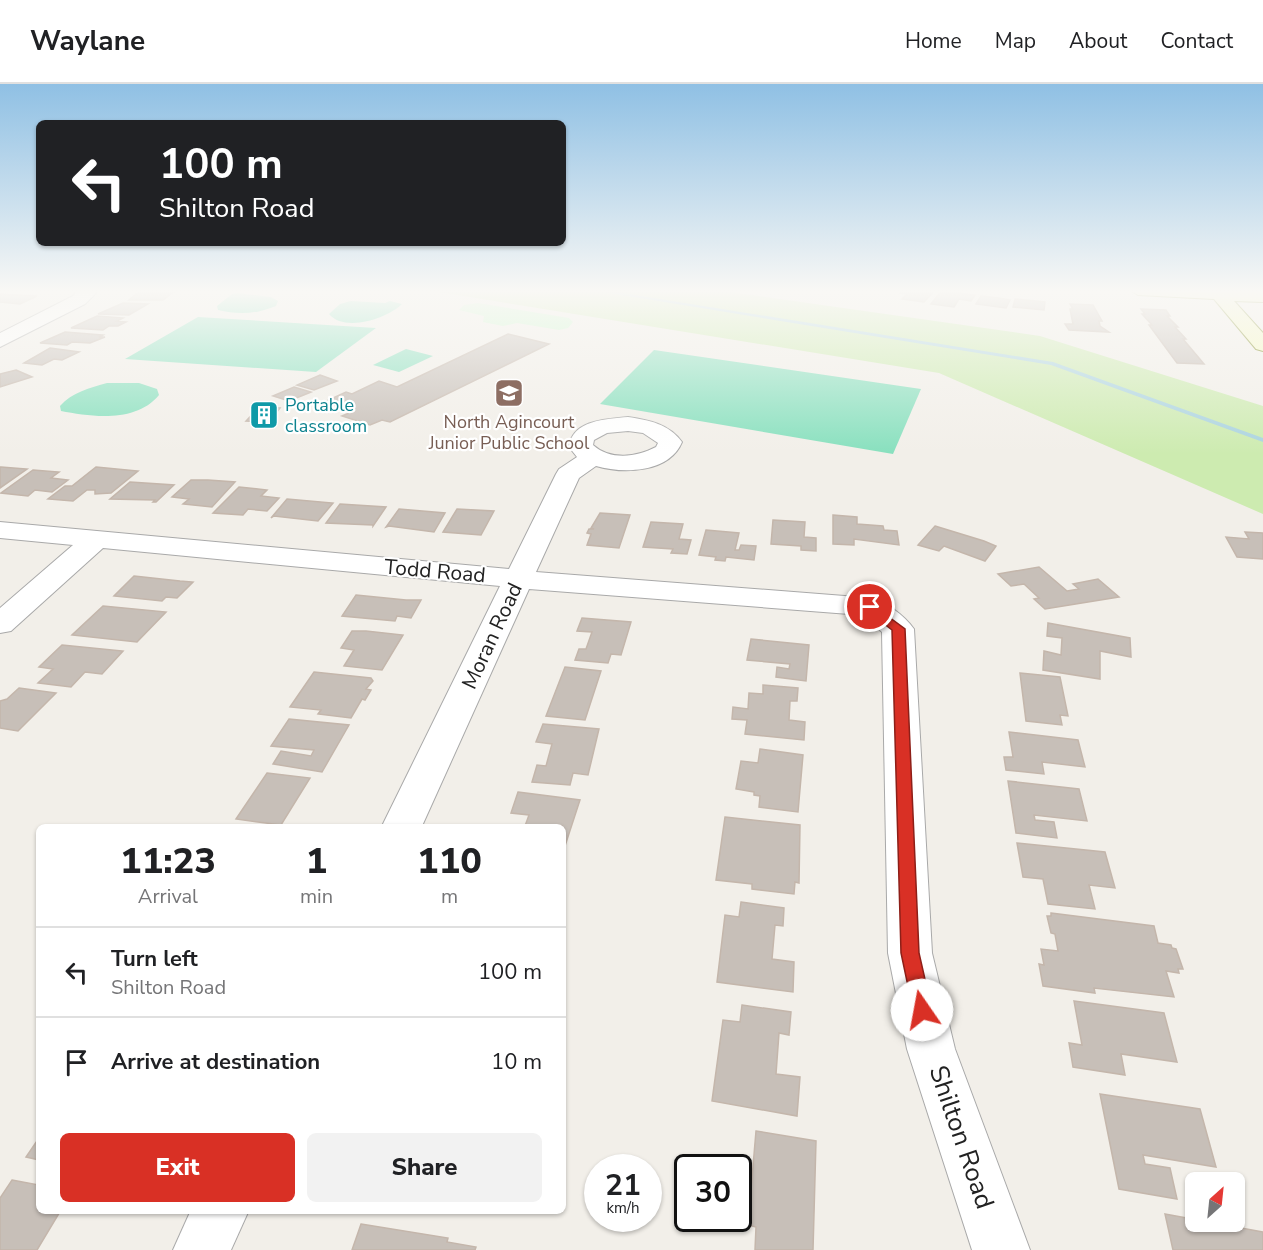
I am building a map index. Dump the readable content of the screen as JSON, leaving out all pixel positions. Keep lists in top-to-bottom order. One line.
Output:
{"streets":{"street":["Todd Road","Moran Road","Shilton Road"]},"crossings":[["Todd Road","Moran Road"],["Todd Road","Shilton Road"]],"places":{"school or university":["North Agincourt Junior Public School"],"building":["Portable classroom"]},"north":"top right","page":{"header":"Waylane","nav":["Home","Map","About","Contact"],"turn":["100 m","Shilton Road"],"eta":["11:23","Arrival","1","min","110","m"],"list":[{"name":"Turn left","note":"Shilton Road","value":"100 m"},{"name":"Arrive at destination","value":"10 m"}],"buttons":["Exit","Share"],"speed":"21 km/h","limit":"30"}}
